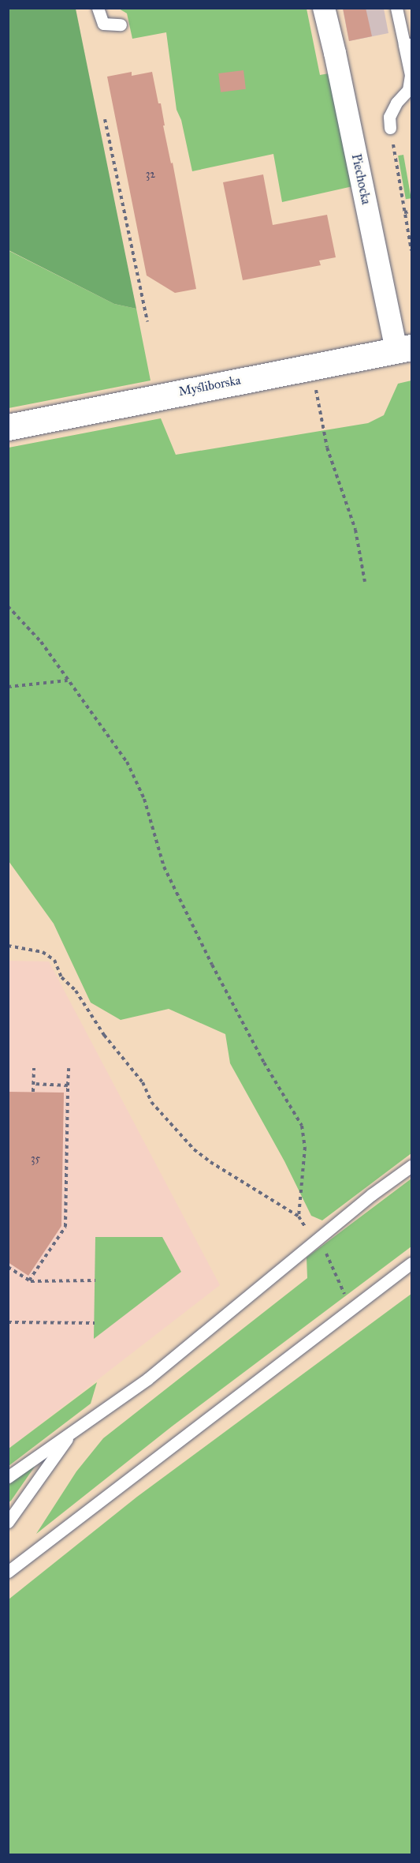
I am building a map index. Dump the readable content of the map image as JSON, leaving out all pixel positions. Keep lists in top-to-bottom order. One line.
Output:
{"streets":{"street":["Piechocka","Myśliborska"]},"crossings":[["Piechocka","Myśliborska"]],"house_numbers":["32","35"]}
